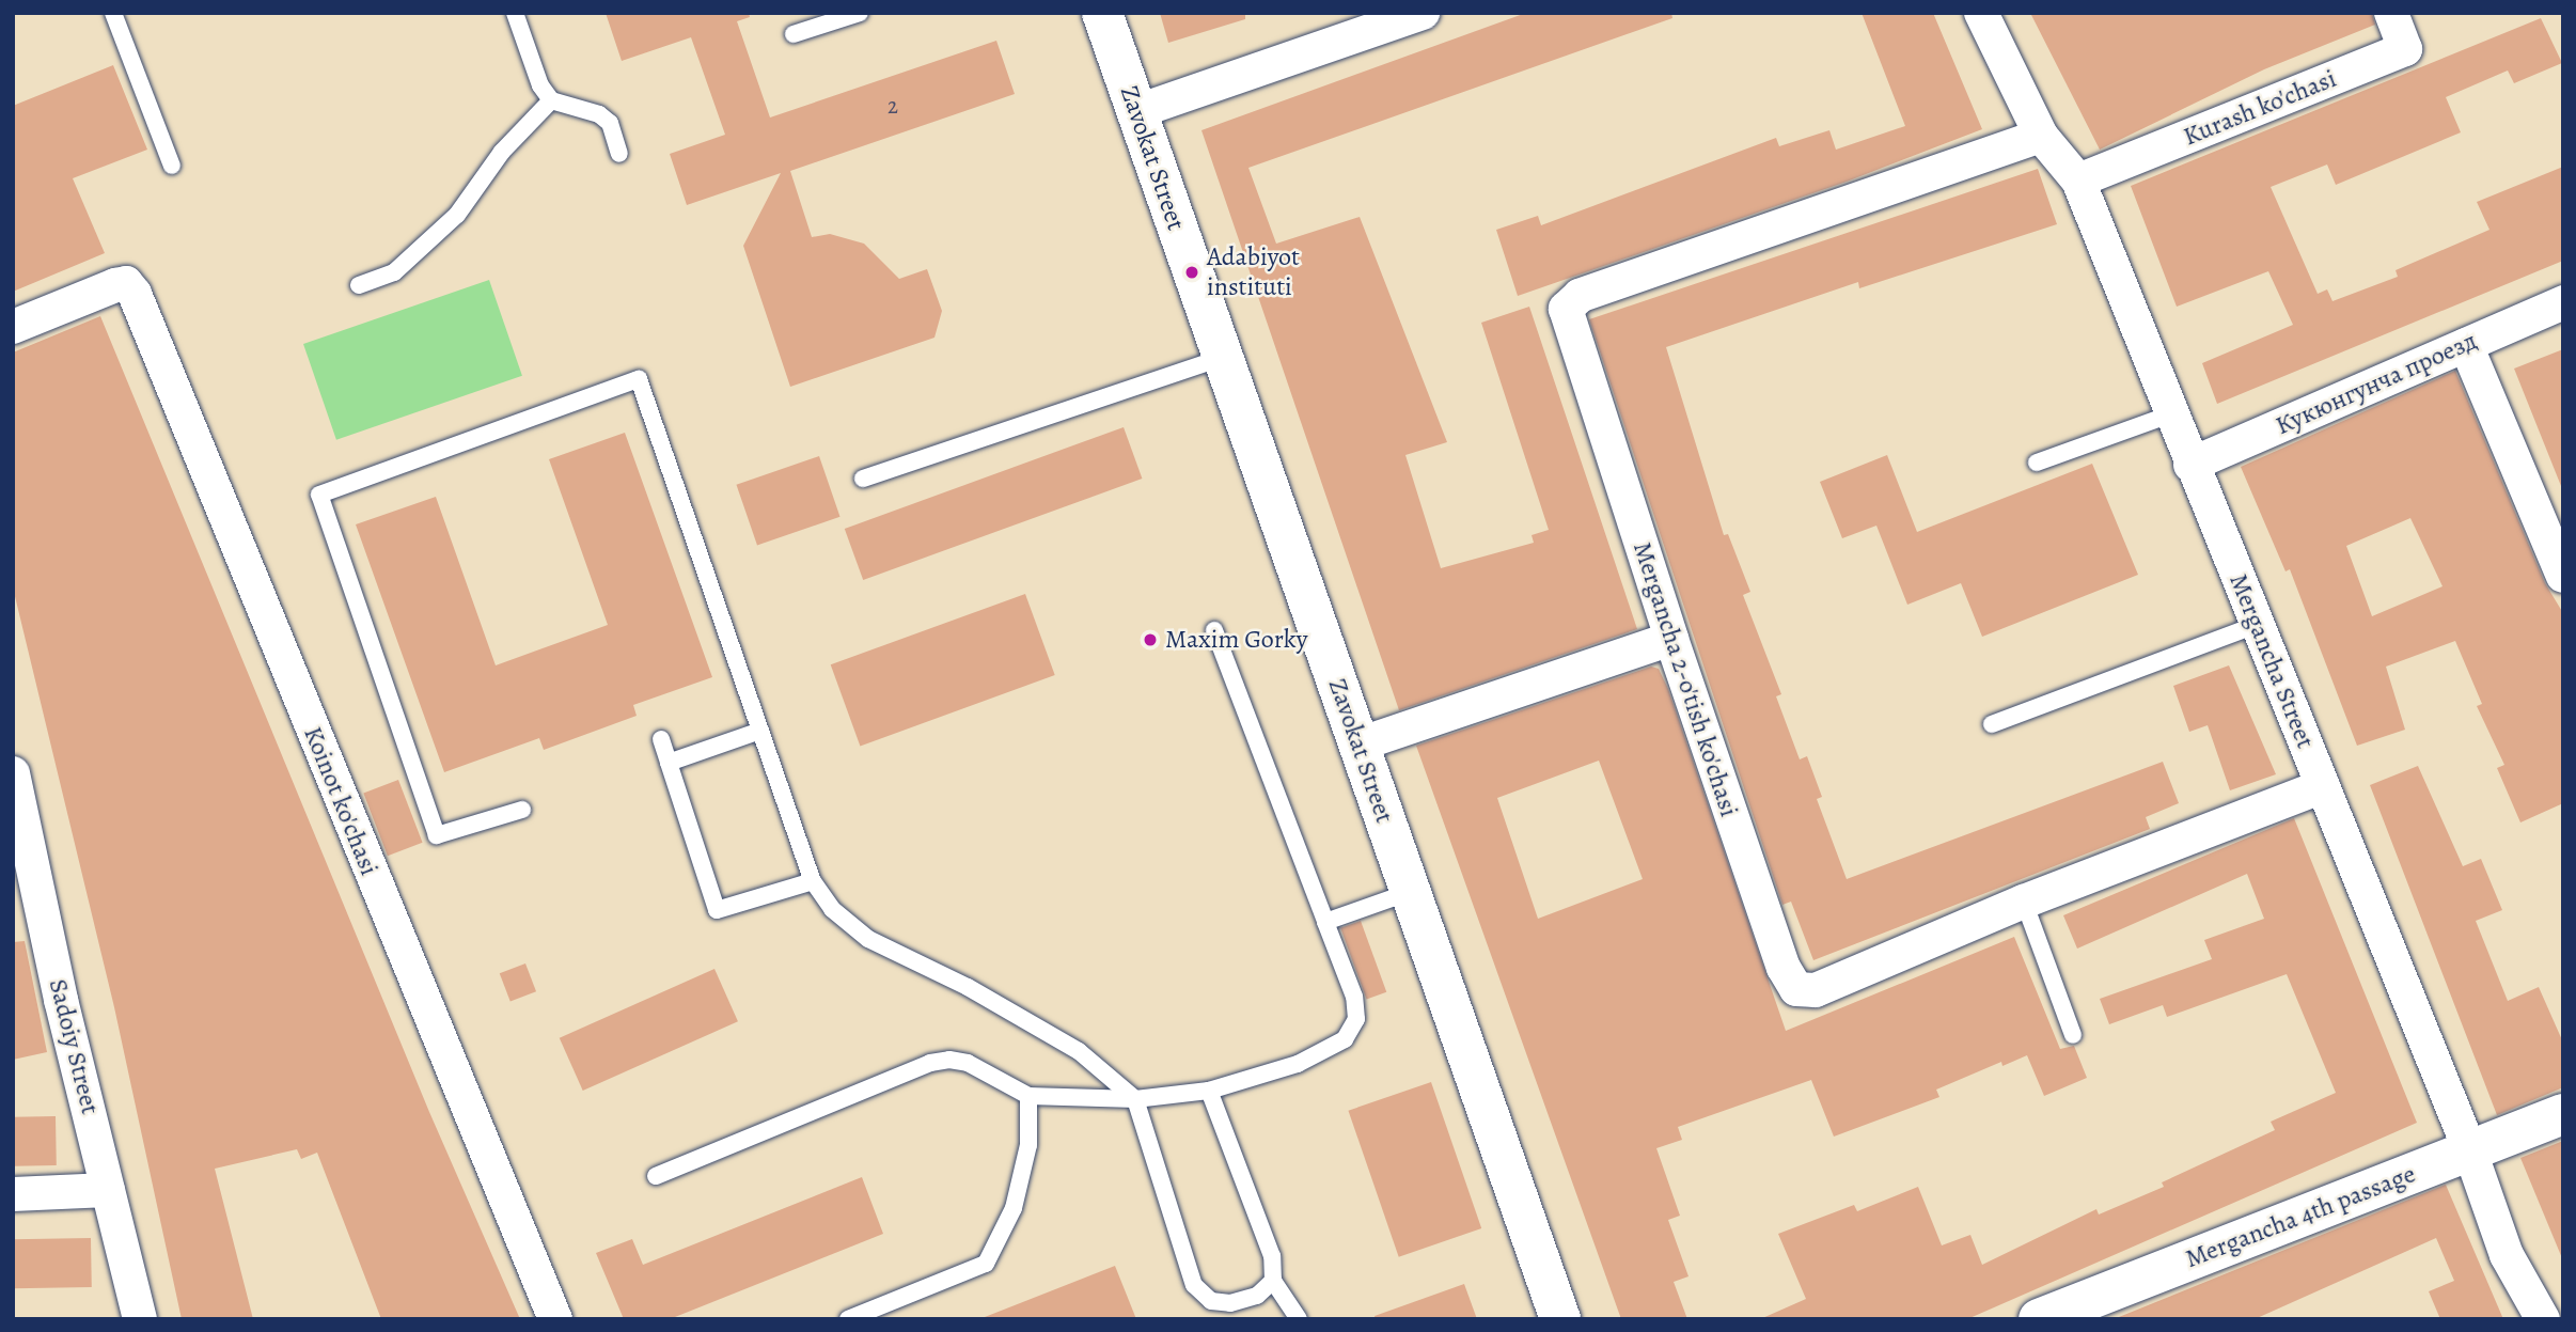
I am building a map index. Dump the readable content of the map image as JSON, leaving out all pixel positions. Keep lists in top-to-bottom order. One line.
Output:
{"streets":{"street":["Kurash ko'chasi","Zavokat Street","Кукюнгунча проезд","Mergancha Street","Mergancha 2-o'tish ko'chasi","Koinot ko'chasi","Sadoiy Street","Mergancha 4th passage"]},"crossings":[["Kurash ko'chasi","Mergancha Street"],["Кукюнгунча проезд","Mergancha Street"],["Mergancha Street","Mergancha 2-o'tish ko'chasi"],["Mergancha Street","Mergancha 4th passage"]],"places":["Adabiyot instituti","Maxim Gorky"],"house_numbers":["2"]}
